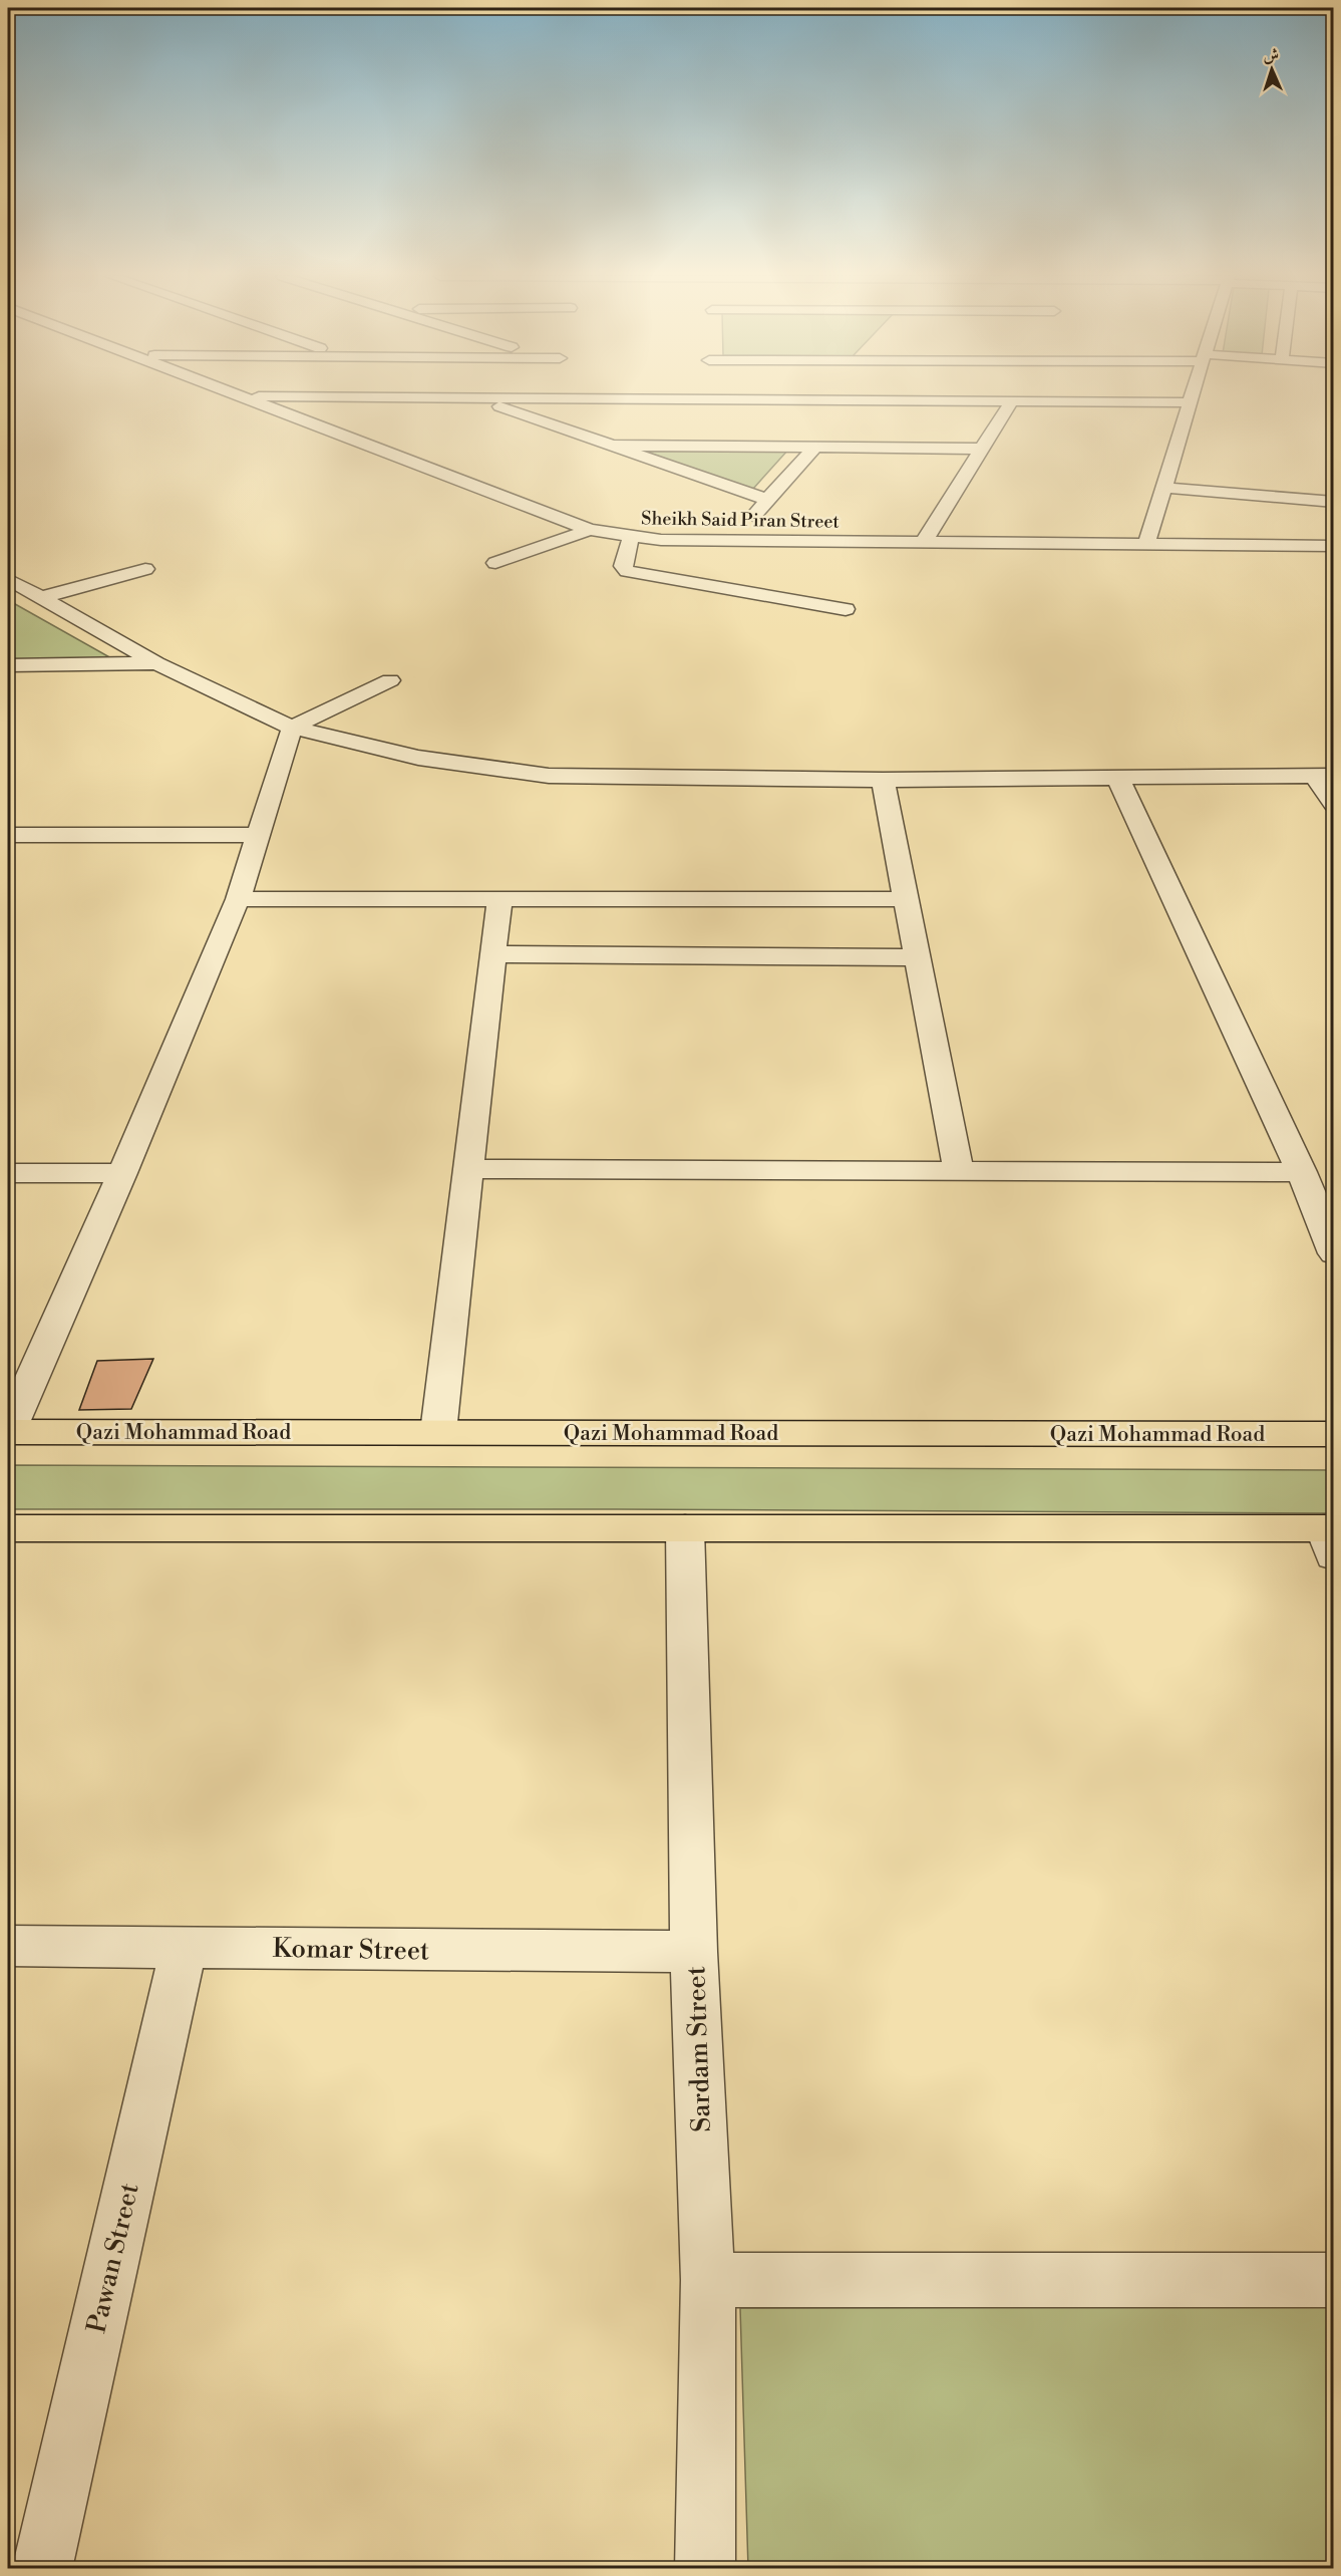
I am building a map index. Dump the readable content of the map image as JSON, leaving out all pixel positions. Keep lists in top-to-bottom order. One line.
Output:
{"streets":{"main road":["Qazi Mohammad Road"],"street":["Sheikh Said Piran Street","Komar Street","Sardam Street","Pawan Street"]},"crossings":[["Komar Street","Sardam Street"],["Komar Street","Pawan Street"]],"north":"top"}
